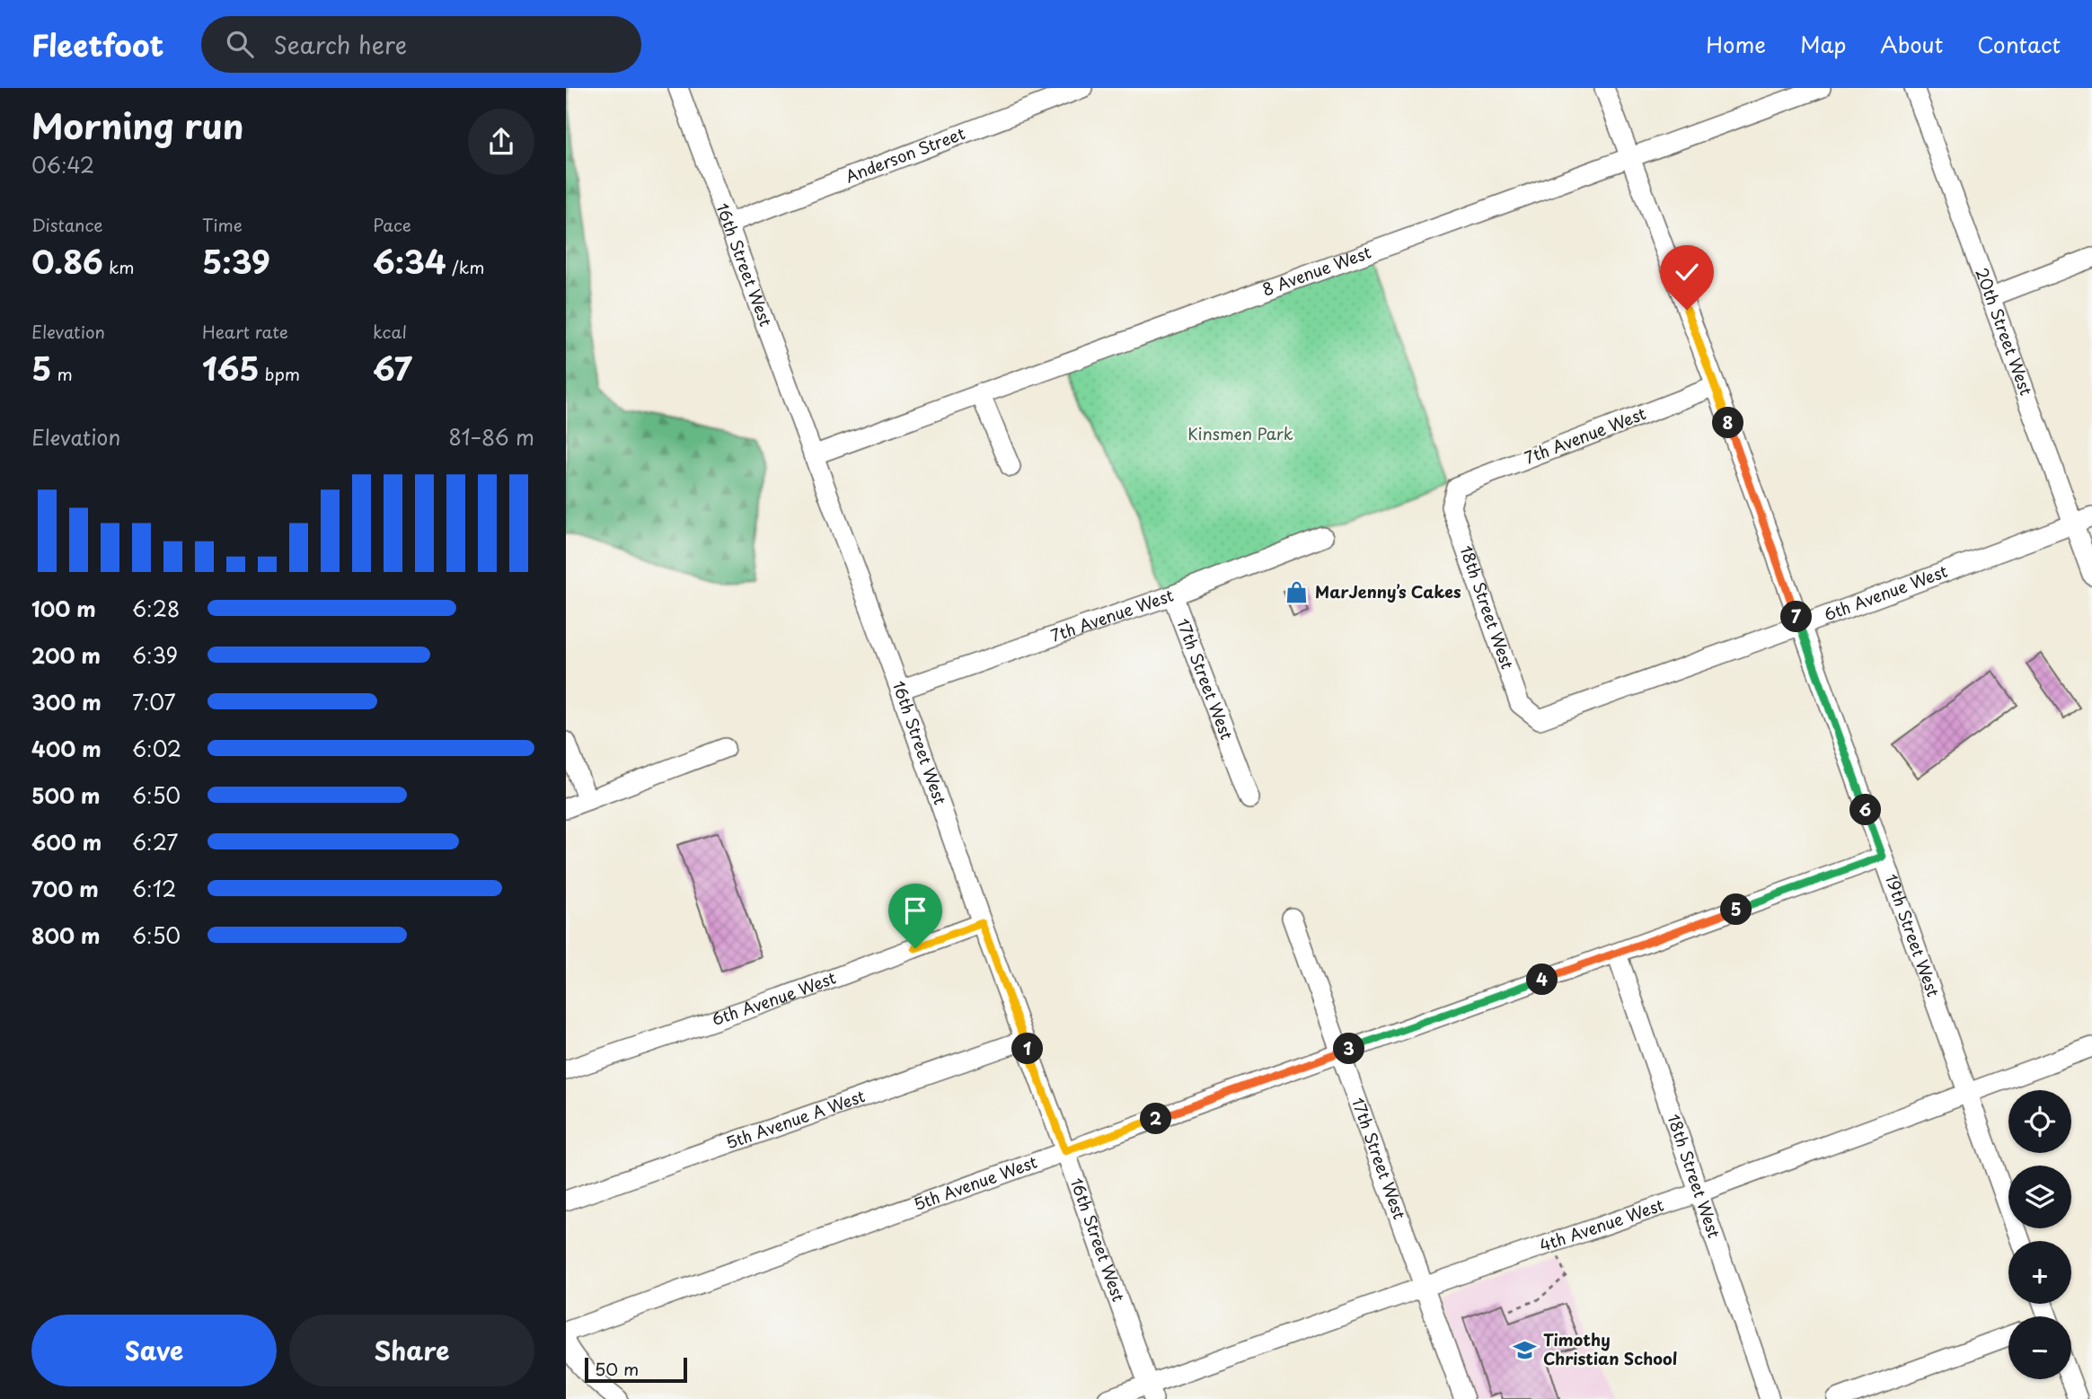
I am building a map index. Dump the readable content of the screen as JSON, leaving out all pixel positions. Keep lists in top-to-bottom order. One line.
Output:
{"streets":{"street":["Anderson Street","16th Street West","8 Avenue West","20th Street West","7th Avenue West","6th Avenue West","18th Street West","17th Street West","19th Street West","5th Avenue A West","5th Avenue West","4th Avenue West"]},"crossings":[["Anderson Street","16th Street West"],["16th Street West","8 Avenue West"],["16th Street West","7th Avenue West"],["16th Street West","6th Avenue West"],["16th Street West","5th Avenue A West"],["16th Street West","5th Avenue West"],["16th Street West","4th Avenue West"],["8 Avenue West","19th Street West"],["20th Street West","6th Avenue West"],["7th Avenue West","18th Street West"],["7th Avenue West","17th Street West"],["7th Avenue West","19th Street West"],["6th Avenue West","18th Street West"],["6th Avenue West","19th Street West"],["18th Street West","5th Avenue West"],["18th Street West","4th Avenue West"],["17th Street West","5th Avenue West"],["17th Street West","4th Avenue West"],["19th Street West","5th Avenue West"],["19th Street West","4th Avenue West"]],"parks":["Kinsmen Park"],"places":{"shop":["MarJenny’s Cakes"],"school or university":["Timothy Christian School"]},"scale_bar":"50 m","page":{"header":"Fleetfoot","search":"Search here","nav":["Home","Map","About","Contact"],"heading":["Morning run","06:42"],"stats":[["Distance","0.86 km"],["Time","5:39"],["Pace","6:34 /km"],["Elevation","5 m"],["Heart rate","165 bpm"],["kcal","67"]],"pins":["8","7","6","5","4","1","3","2"],"chart":["Elevation","81–86 m"],"list":[{"name":"100 m","note":"6:28"},{"name":"200 m","note":"6:39"},{"name":"300 m","note":"7:07"},{"name":"400 m","note":"6:02"},{"name":"500 m","note":"6:50"},{"name":"600 m","note":"6:27"},{"name":"700 m","note":"6:12"},{"name":"800 m","note":"6:50"}],"map_buttons":["+","−"],"buttons":["Save","Share"],"scale":"50 m"}}
